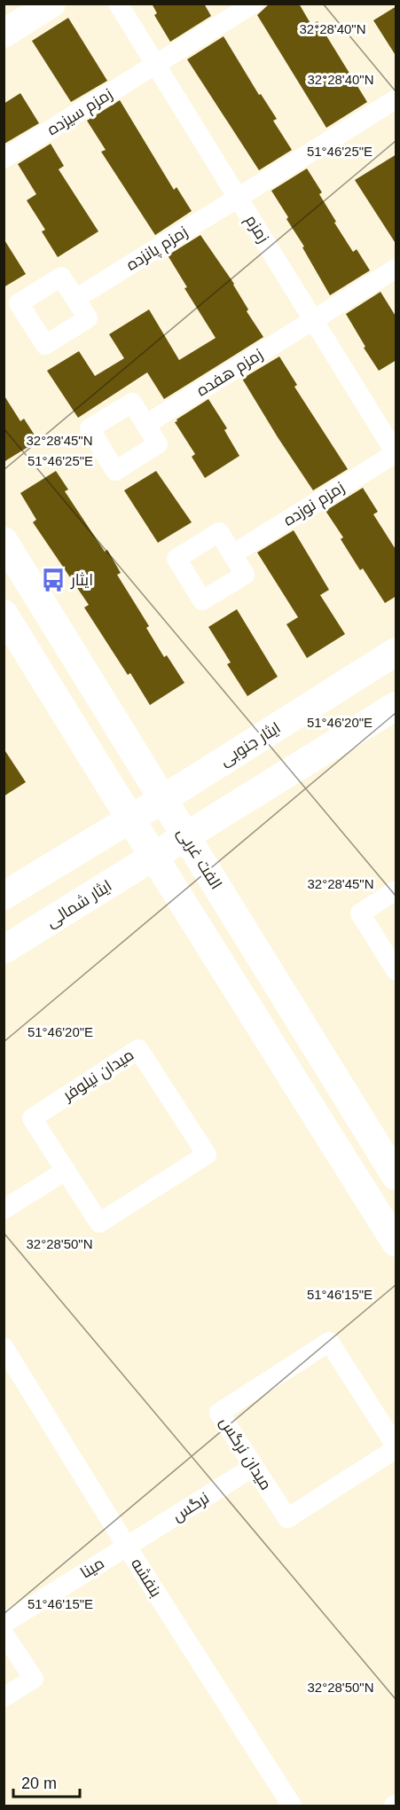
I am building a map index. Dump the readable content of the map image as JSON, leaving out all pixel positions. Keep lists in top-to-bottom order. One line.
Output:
{"streets":{"main road":["ایثار جنوبی","الفت غربی","ایثار شمالی"],"street":["زمزم سیزده","زمزم","زمزم پانزده","زمزم هفده","زمزم نوزده","میدان نیلوفر","میدان نرگس","نرگس","مینا","بنفشه"]},"crossings":[["زمزم سیزده","زمزم"],["زمزم","زمزم پانزده"],["زمزم","زمزم هفده"],["زمزم","زمزم نوزده"],["ایثار جنوبی","الفت غربی"],["میدان نرگس","نرگس"],["نرگس","مینا"],["نرگس","بنفشه"],["مینا","بنفشه"]],"places":{"bus stop":["ایثار"]},"scale_bar":"20 m","coordinates":["32°28'40\"N","51°46'25\"E","32°28'45\"N","51°46'20\"E","32°28'50\"N","51°46'15\"E"]}
